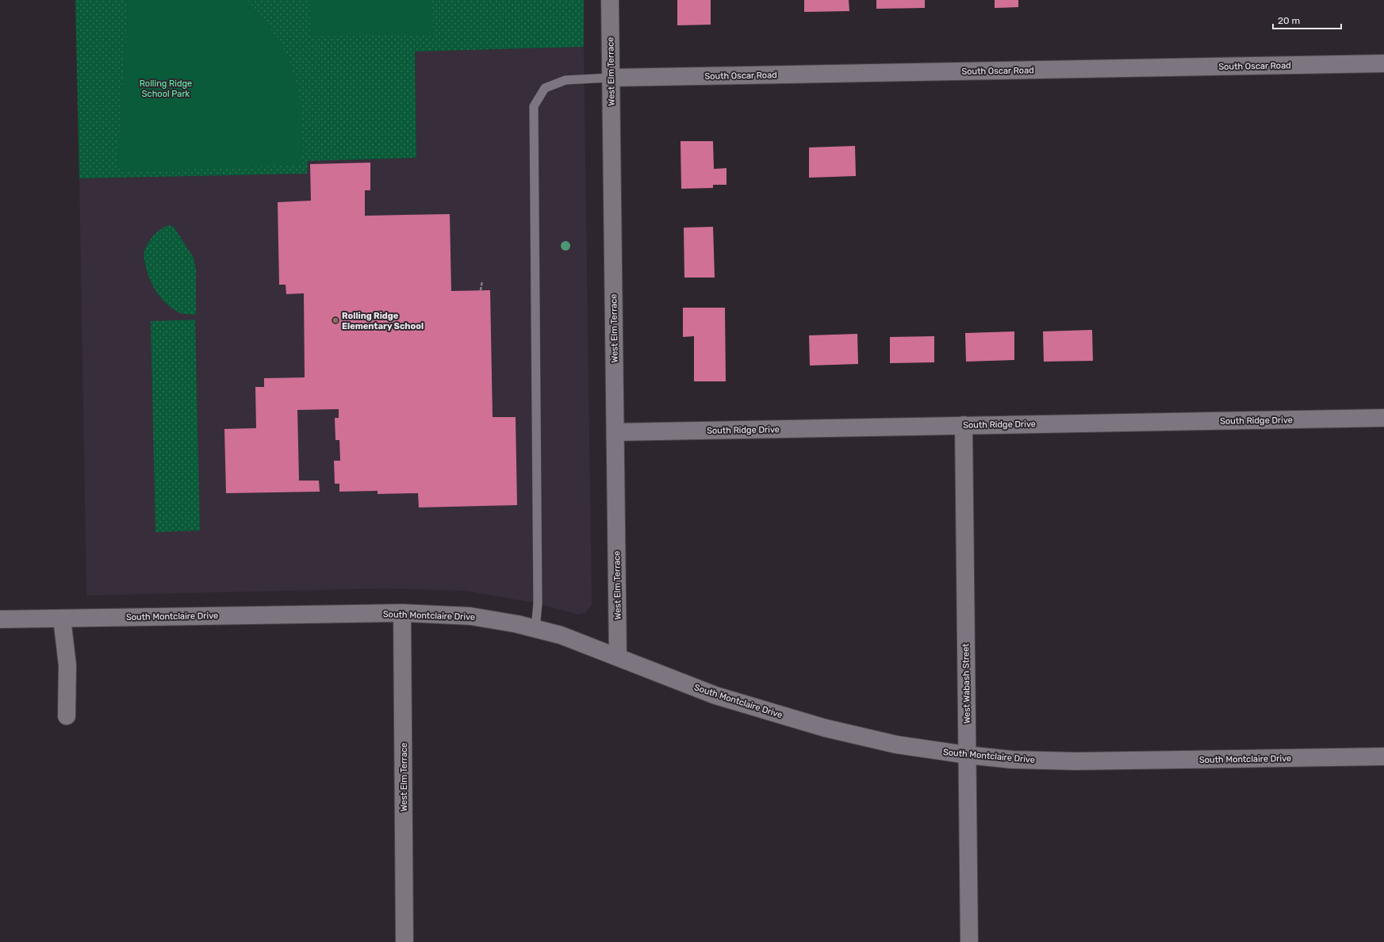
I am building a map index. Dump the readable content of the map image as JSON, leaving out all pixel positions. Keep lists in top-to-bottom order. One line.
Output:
{"streets":{"street":["South Oscar Road","West Elm Terrace","South Ridge Drive","South Montclaire Drive","West Wabash Street"]},"crossings":[["South Oscar Road","West Elm Terrace"],["West Elm Terrace","South Ridge Drive"],["West Elm Terrace","South Montclaire Drive"],["South Ridge Drive","West Wabash Street"],["South Montclaire Drive","West Wabash Street"]],"parks":["Rolling Ridge School Park"],"places":["Rolling Ridge Elementary School"],"scale_bar":"20 m"}
